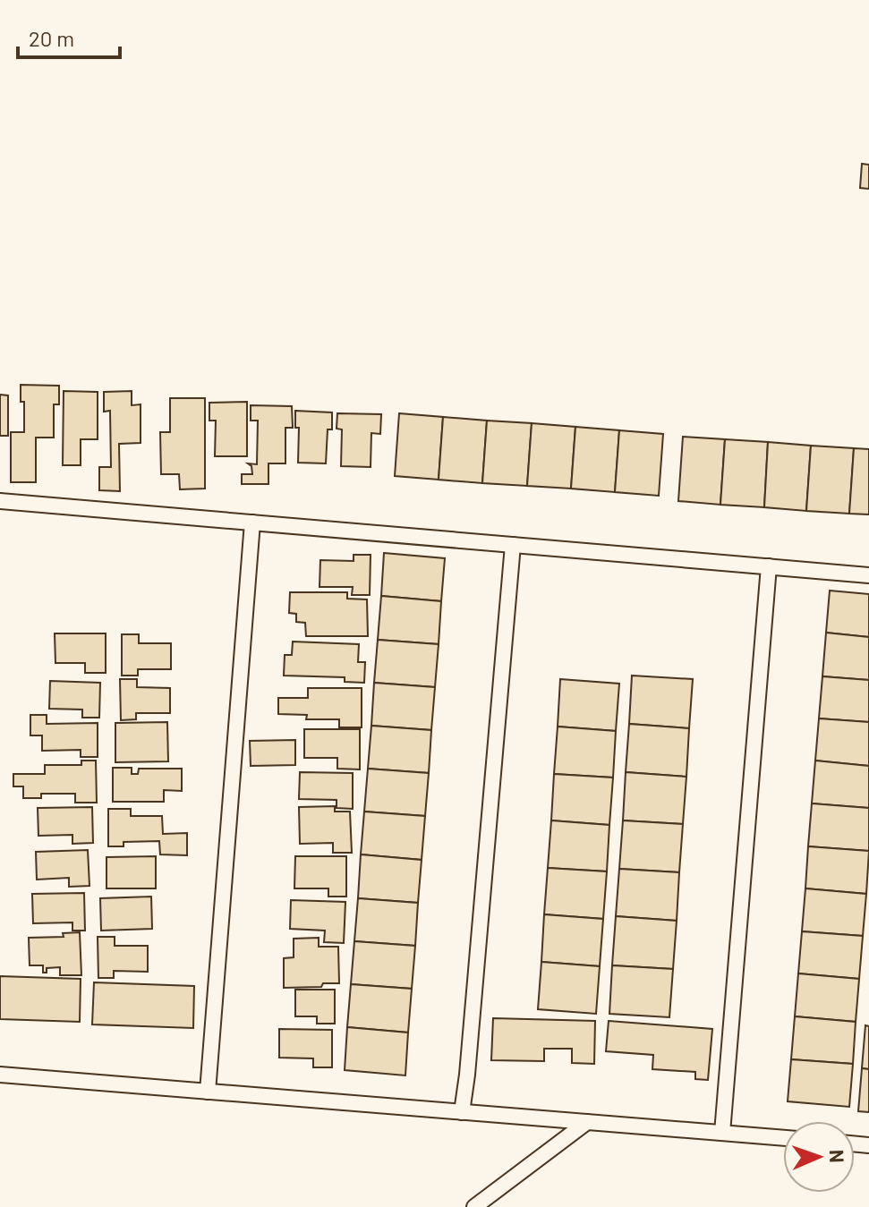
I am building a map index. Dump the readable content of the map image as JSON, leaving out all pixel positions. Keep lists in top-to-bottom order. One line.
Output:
{"scale_bar":"20 m","north":"right"}
